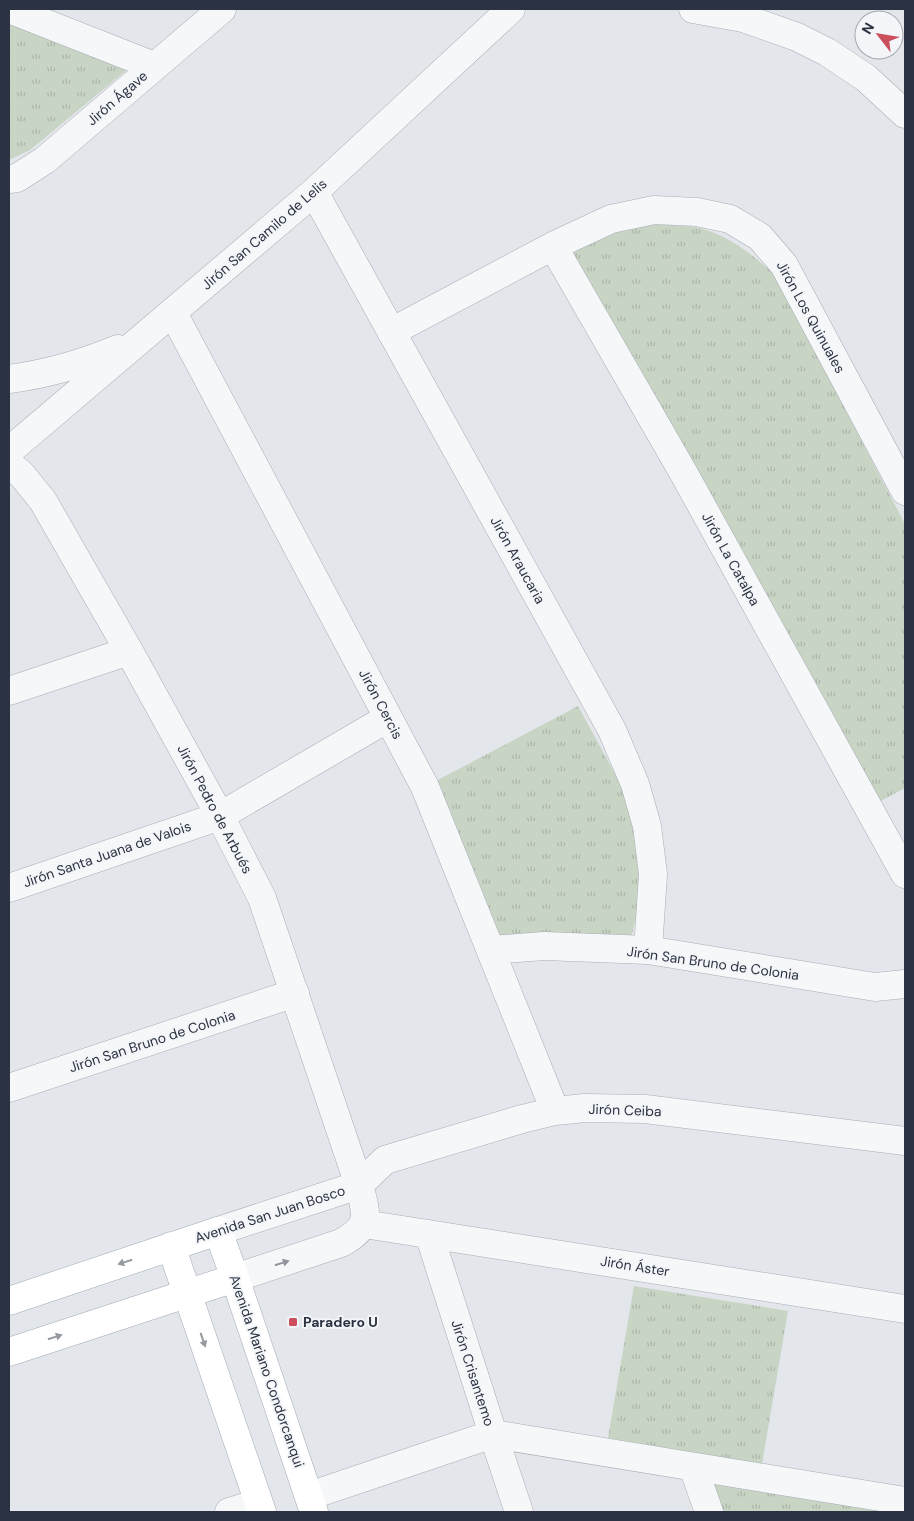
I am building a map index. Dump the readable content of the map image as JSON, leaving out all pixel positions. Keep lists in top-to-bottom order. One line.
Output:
{"streets":{"main road":["Avenida San Juan Bosco","Avenida Mariano Condorcanqui"],"street":["Jirón Ágave","Jirón San Camilo de Lelis","Jirón Los Quinuales","Jirón La Catalpa","Jirón Araucaria","Jirón Cercis","Jirón Pedro de Arbués","Jirón Santa Juana de Valois","Jirón San Bruno de Colonia","Jirón Ceiba","Jirón Áster","Jirón Crisantemo"]},"crossings":[["Jirón San Camilo de Lelis","Jirón Araucaria"],["Jirón San Camilo de Lelis","Jirón Cercis"],["Jirón Los Quinuales","Jirón La Catalpa"],["Jirón Los Quinuales","Jirón Araucaria"],["Jirón Araucaria","Jirón San Bruno de Colonia"],["Jirón Cercis","Jirón Santa Juana de Valois"],["Jirón Cercis","Jirón San Bruno de Colonia"],["Jirón Cercis","Jirón Ceiba"],["Jirón Pedro de Arbués","Jirón Santa Juana de Valois"],["Jirón Pedro de Arbués","Jirón San Bruno de Colonia"],["Jirón Pedro de Arbués","Jirón Ceiba"],["Jirón Pedro de Arbués","Avenida San Juan Bosco"],["Jirón Ceiba","Avenida San Juan Bosco"],["Avenida San Juan Bosco","Jirón Áster"],["Avenida San Juan Bosco","Avenida Mariano Condorcanqui"],["Jirón Áster","Jirón Crisantemo"]],"one_way":["Avenida San Juan Bosco"],"places":{"transit":["Paradero U"]},"north":"top left"}
